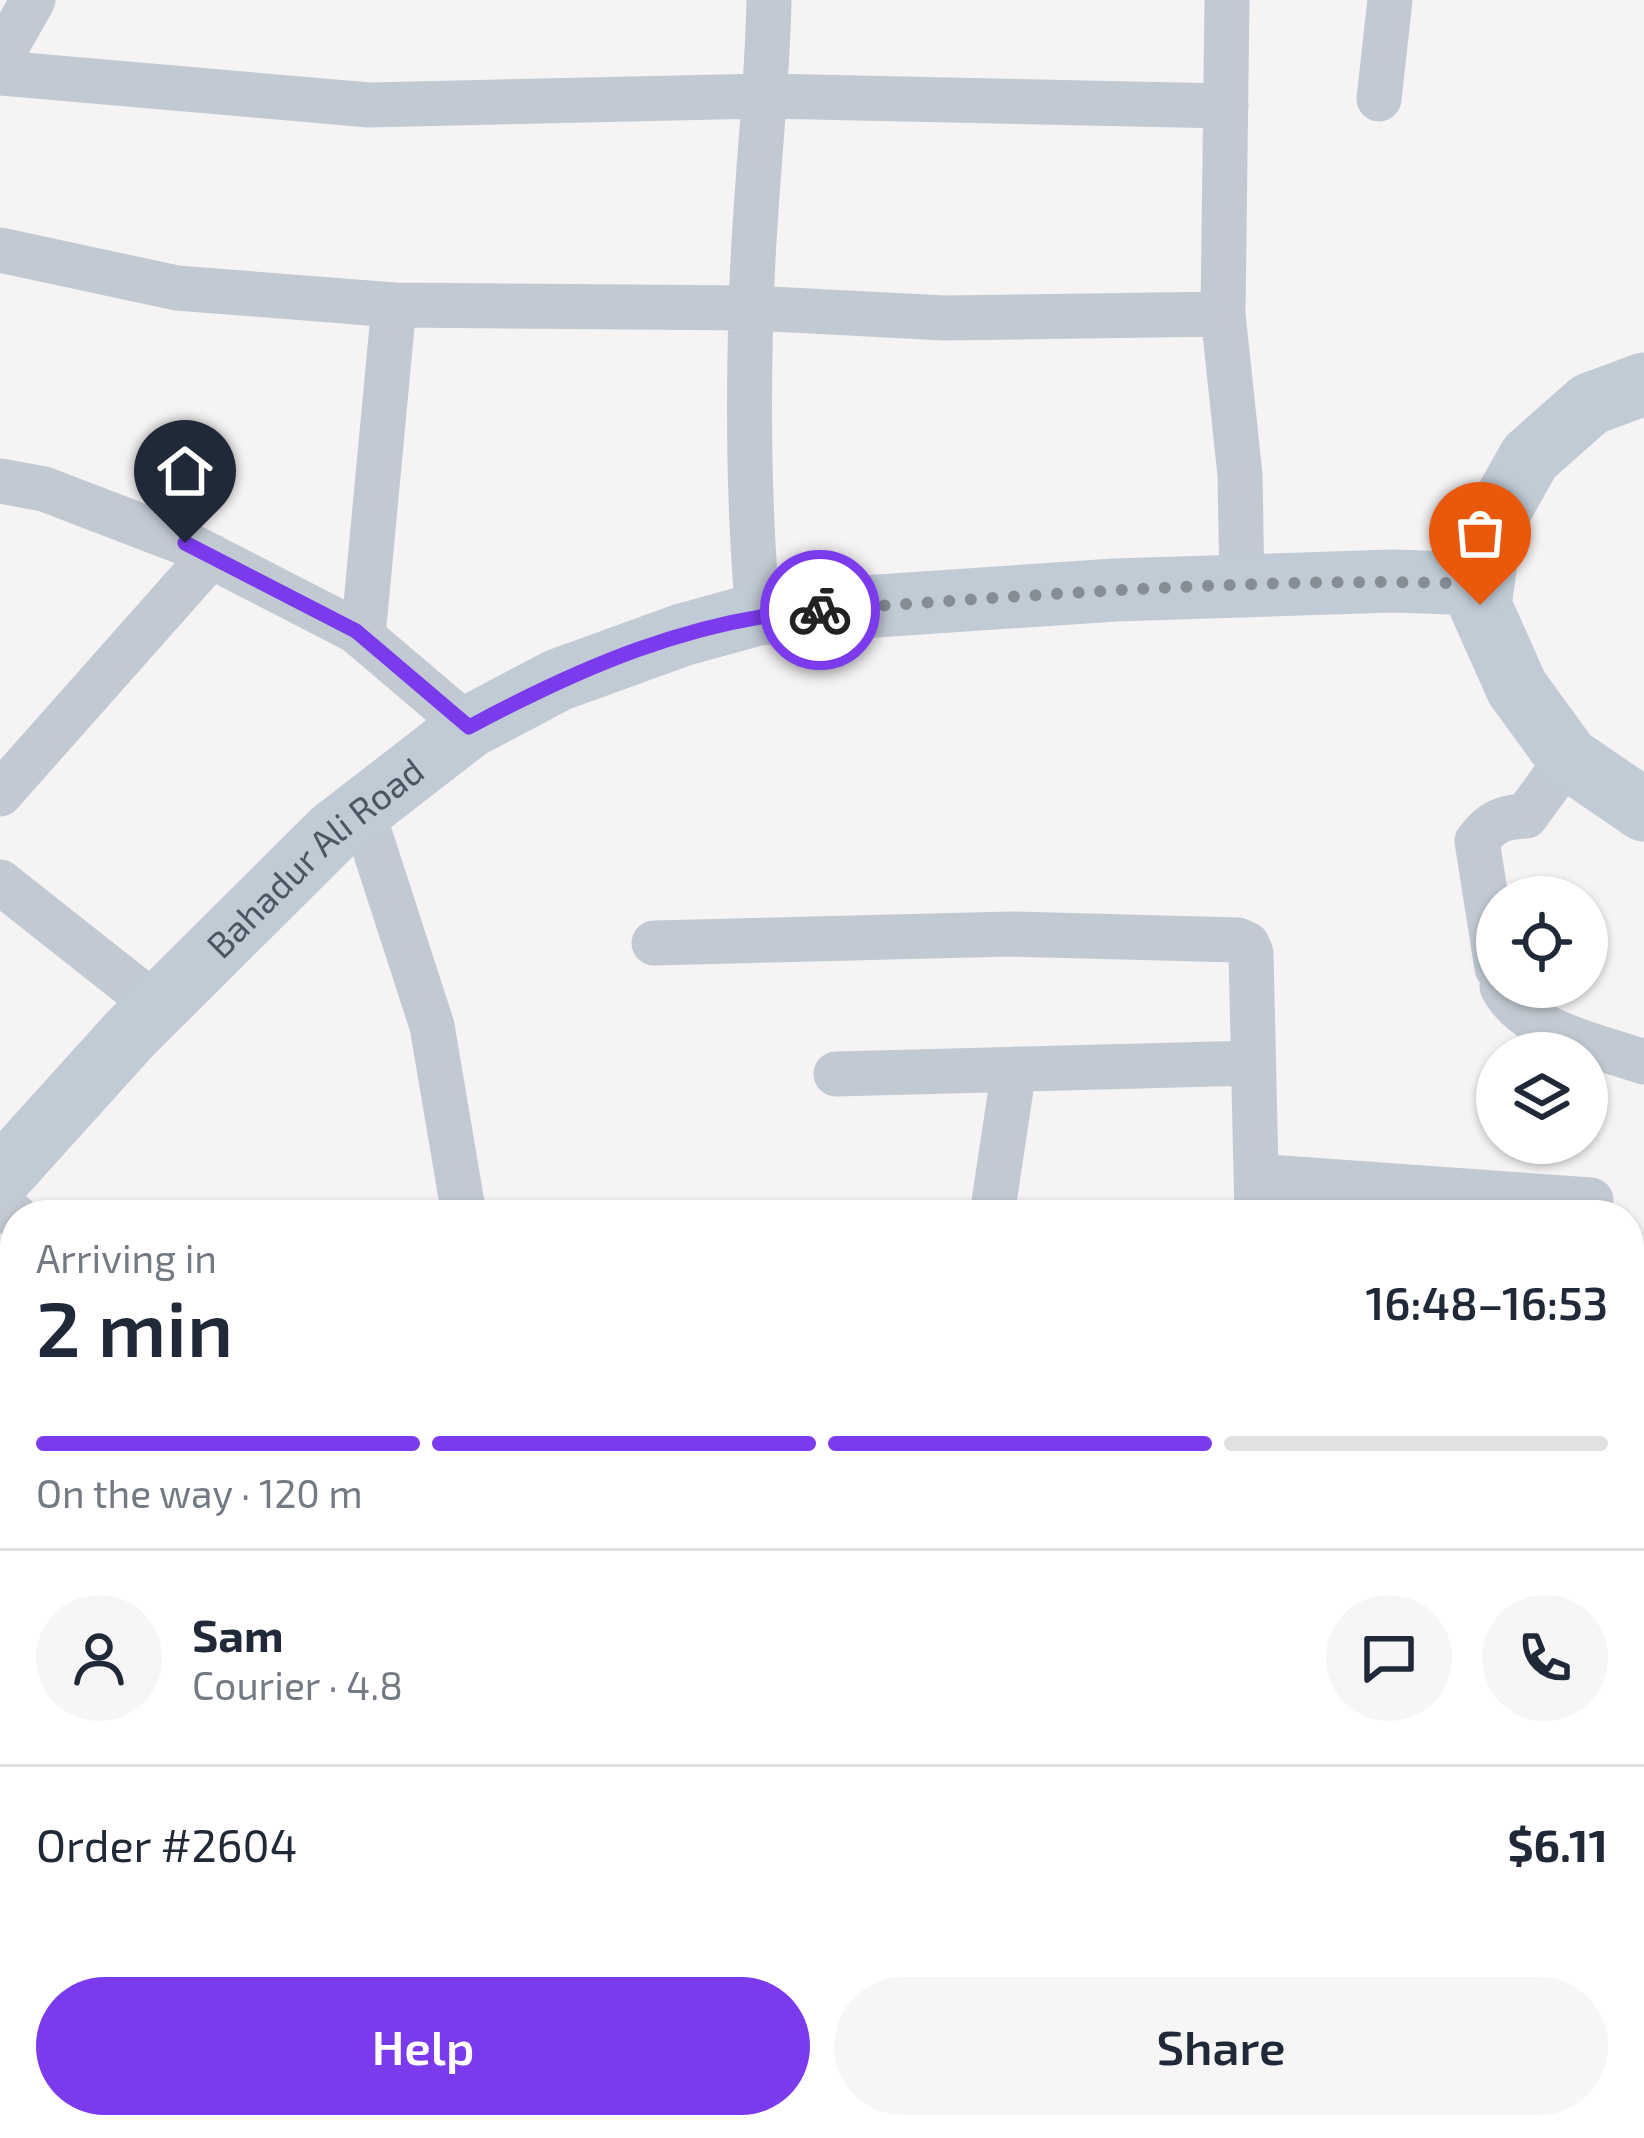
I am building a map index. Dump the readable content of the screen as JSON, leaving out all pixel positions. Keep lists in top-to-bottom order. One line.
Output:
{"streets":{"street":["Bahadur Ali Road"]},"page":{"heading":["2 min","Arriving in","16:48–16:53"],"panel":["Sam","Courier · 4.8","Order #2604","$6.11"],"bar":"On the way · 120 m","buttons":["Help","Share"]}}
